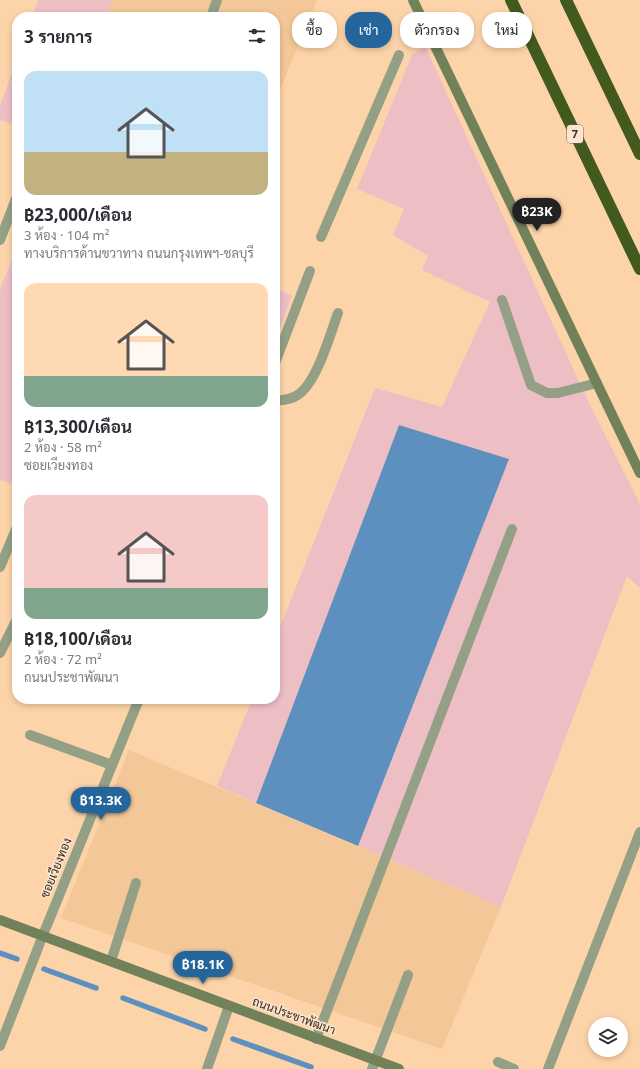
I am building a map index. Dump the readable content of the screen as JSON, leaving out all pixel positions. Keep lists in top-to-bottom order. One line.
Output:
{"streets":{"highway":["7"],"main road":["ถนนประชาพัฒนา"],"street":["ซอยเวียงทอง"]},"crossings":[["ซอยเวียงทอง","ถนนประชาพัฒนา"]],"page":{"chip":["ซื้อ","เช่า","ตัวกรอง","ใหม่"],"heading":"3 รายการ","list":[{"name":"฿23,000/เดือน","note":"3 ห้อง · 104 m² · ทางบริการด้านขวาทาง ถนนกรุงเทพฯ-ชลบุรี"},{"name":"฿13,300/เดือน","note":"2 ห้อง · 58 m² · ซอยเวียงทอง"},{"name":"฿18,100/เดือน","note":"2 ห้อง · 72 m² · ถนนประชาพัฒนา"}],"price":["฿23K","฿13.3K","฿18.1K"]}}
